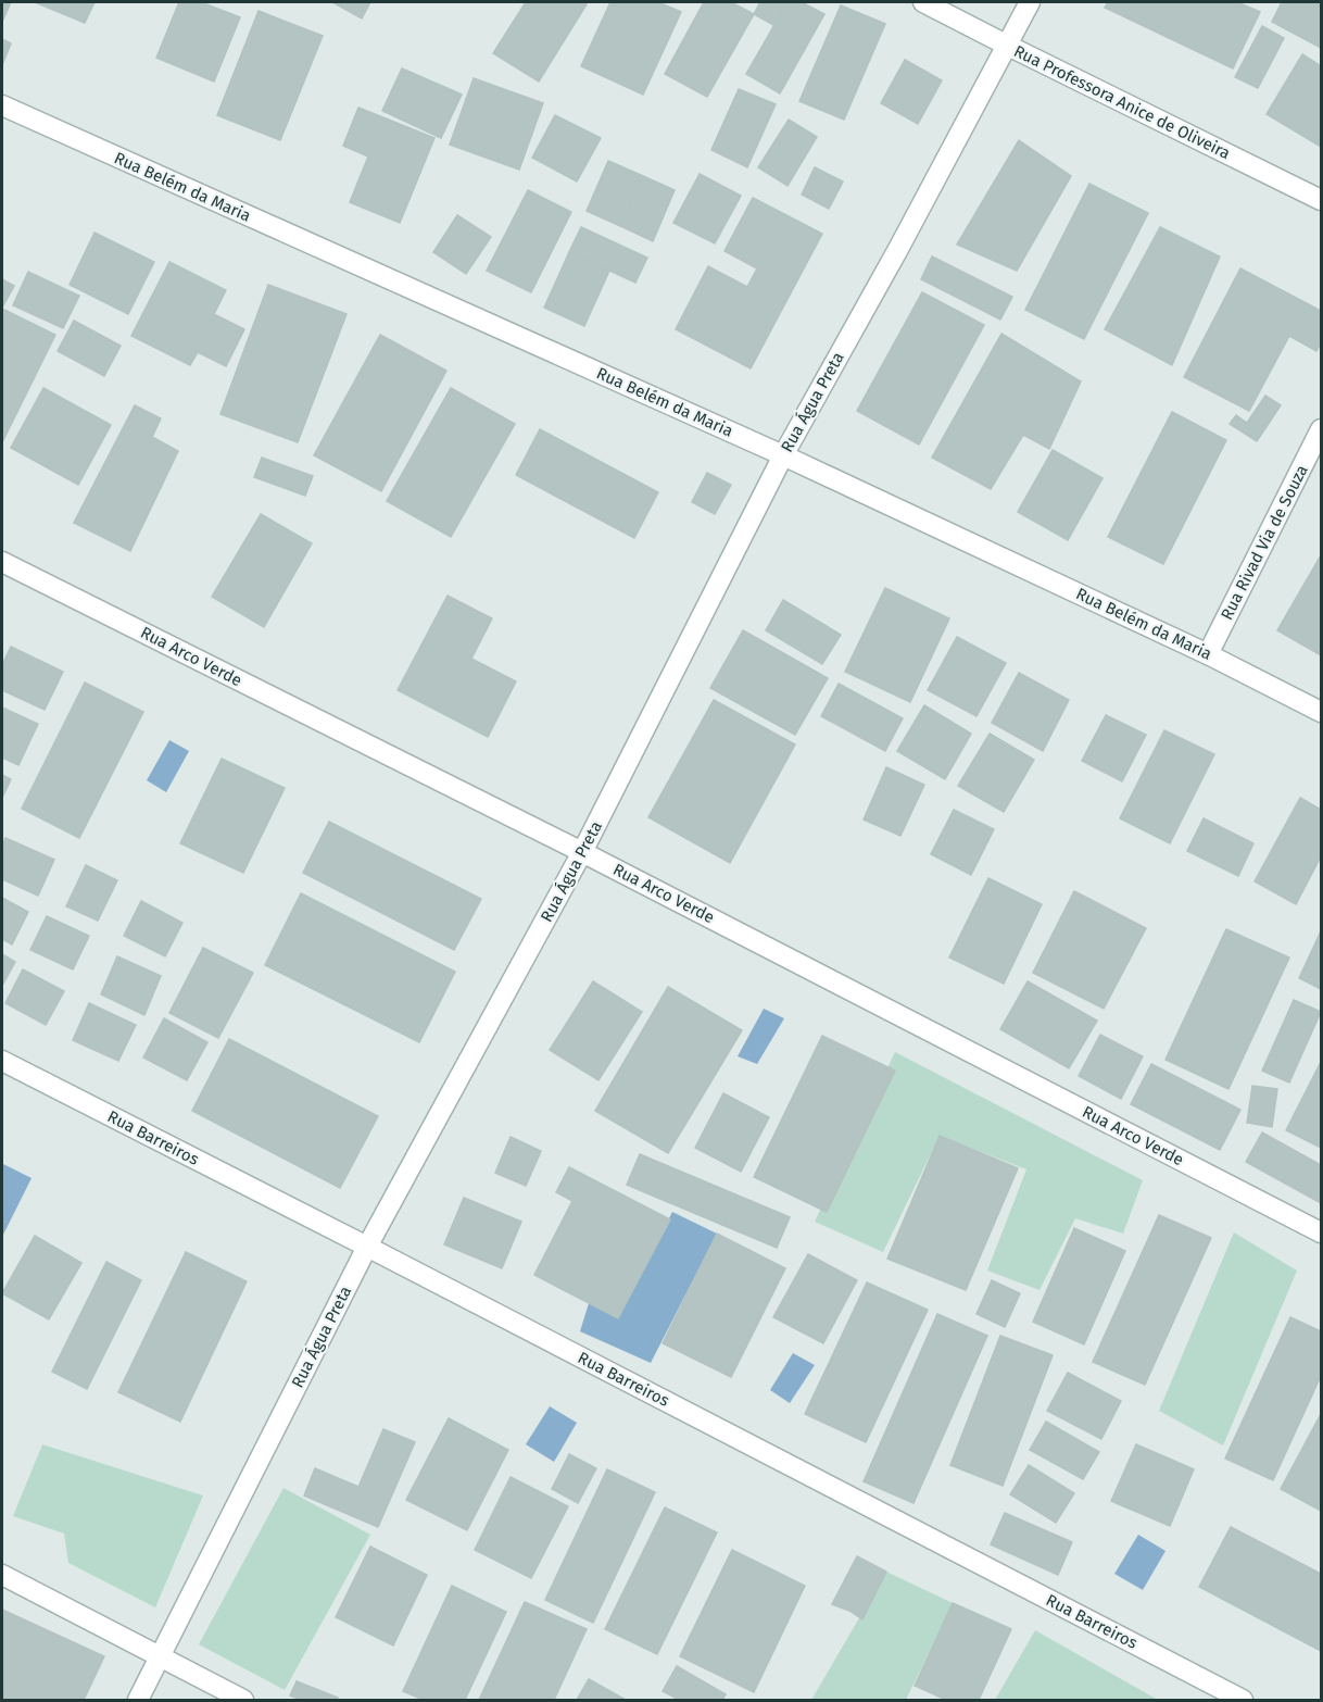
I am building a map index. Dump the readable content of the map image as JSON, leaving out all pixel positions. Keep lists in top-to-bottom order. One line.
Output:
{"streets":{"street":["Rua Professora Anice de Oliveira","Rua Belém da Maria","Rua Água Preta","Rua Rivad Via de Souza","Rua Arco Verde","Rua Barreiros"]},"crossings":[["Rua Professora Anice de Oliveira","Rua Água Preta"],["Rua Belém da Maria","Rua Água Preta"],["Rua Belém da Maria","Rua Rivad Via de Souza"],["Rua Água Preta","Rua Arco Verde"],["Rua Água Preta","Rua Barreiros"]]}
